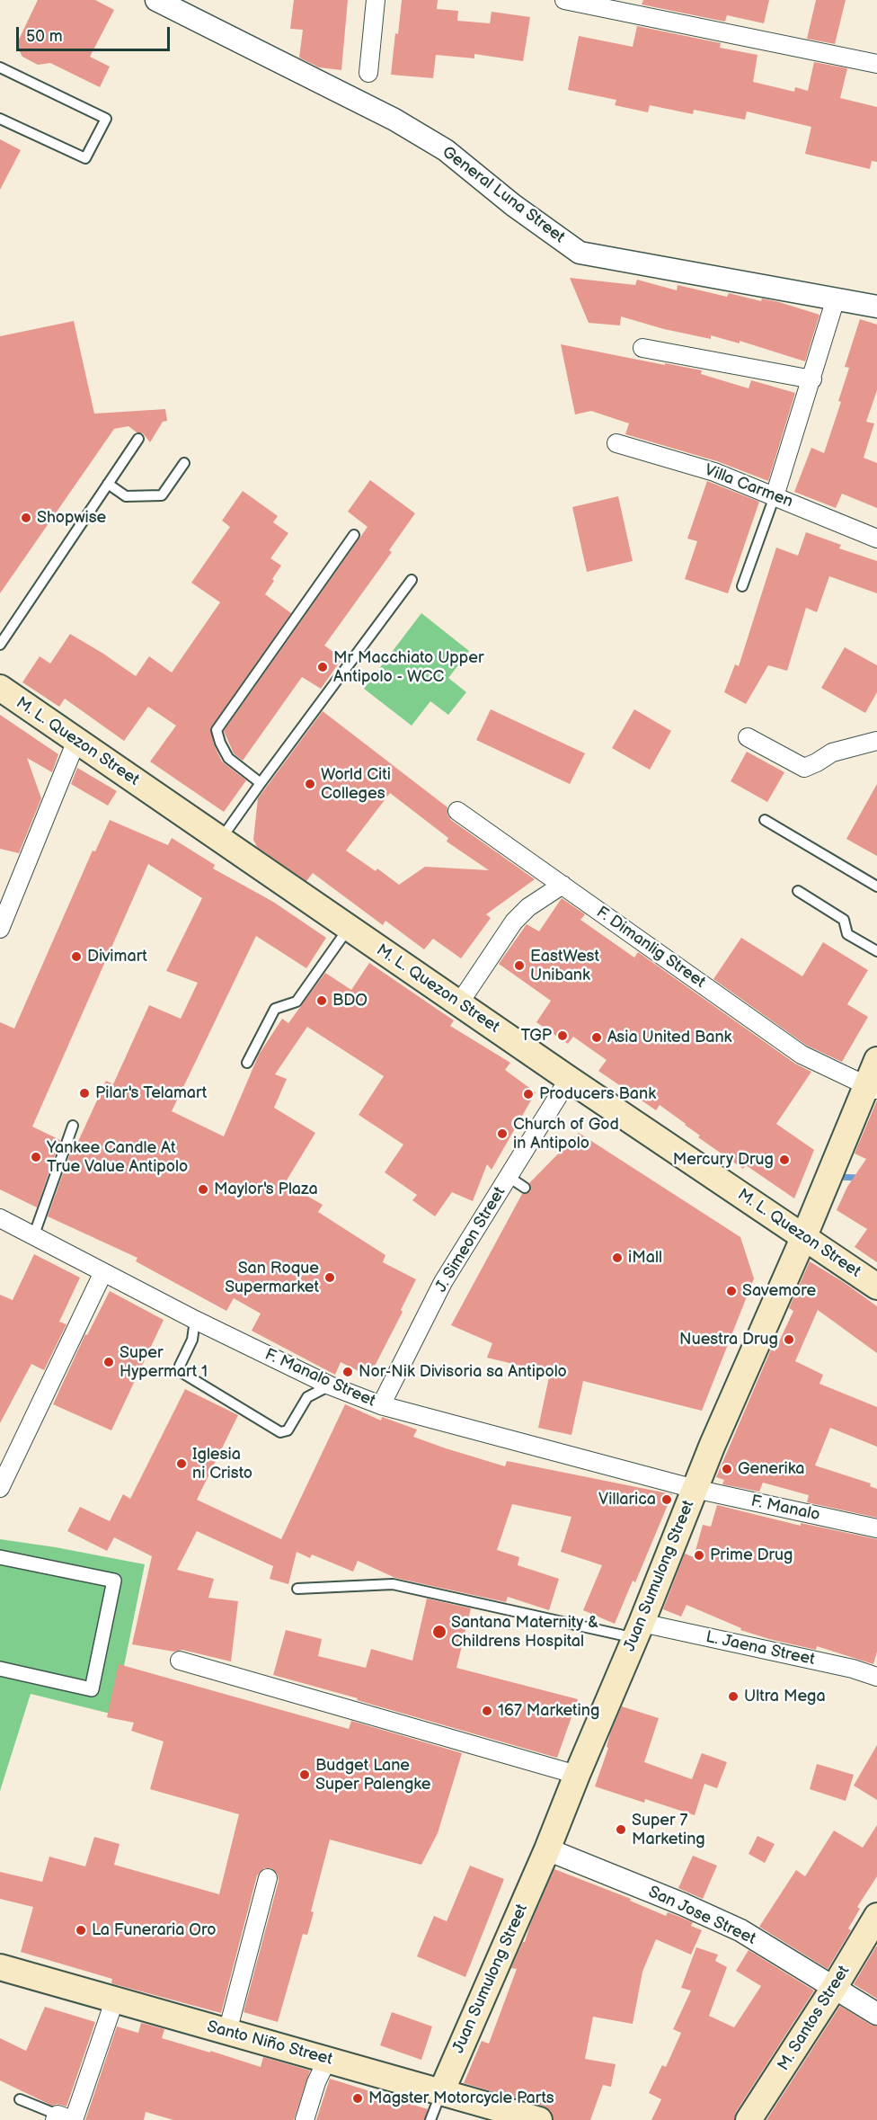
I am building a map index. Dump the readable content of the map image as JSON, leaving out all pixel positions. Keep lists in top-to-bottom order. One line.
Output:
{"streets":{"main road":["M. L. Quezon Street","Juan Sumulong Street","M. Santos Street","Santo Niño Street"],"street":["General Luna Street","Villa Carmen","F. Dimanlig Street","J. Simeon Street","F. Manalo Street","F. Manalo","L. Jaena Street","San Jose Street"]},"crossings":[["M. L. Quezon Street","J. Simeon Street"],["M. L. Quezon Street","Juan Sumulong Street"],["F. Dimanlig Street","Juan Sumulong Street"],["J. Simeon Street","F. Manalo Street"],["F. Manalo Street","F. Manalo"],["F. Manalo Street","Juan Sumulong Street"],["F. Manalo","Juan Sumulong Street"],["Juan Sumulong Street","L. Jaena Street"],["Juan Sumulong Street","San Jose Street"],["Juan Sumulong Street","Santo Niño Street"],["San Jose Street","M. Santos Street"]],"places":["Shopwise","Mr Macchiato Upper Antipolo - WCC","World Citi Colleges","Divimart","EastWest Unibank","BDO","TGP","Asia United Bank","Pilar's Telamart","Producers Bank","Church of God in Antipolo","Yankee Candle At True Value Antipolo","Mercury Drug","Maylor's Plaza","iMall","San Roque Supermarket","Savemore","Nuestra Drug","Super Hypermart 1","Nor-Nik Divisoria sa Antipolo","Iglesia ni Cristo","Generika","Villarica","Prime Drug","Santana Maternity & Childrens Hospital","Ultra Mega","167 Marketing","Budget Lane Super Palengke","Super 7 Marketing","La Funeraria Oro","Magster Motorcycle Parts"],"scale_bar":"50 m"}
